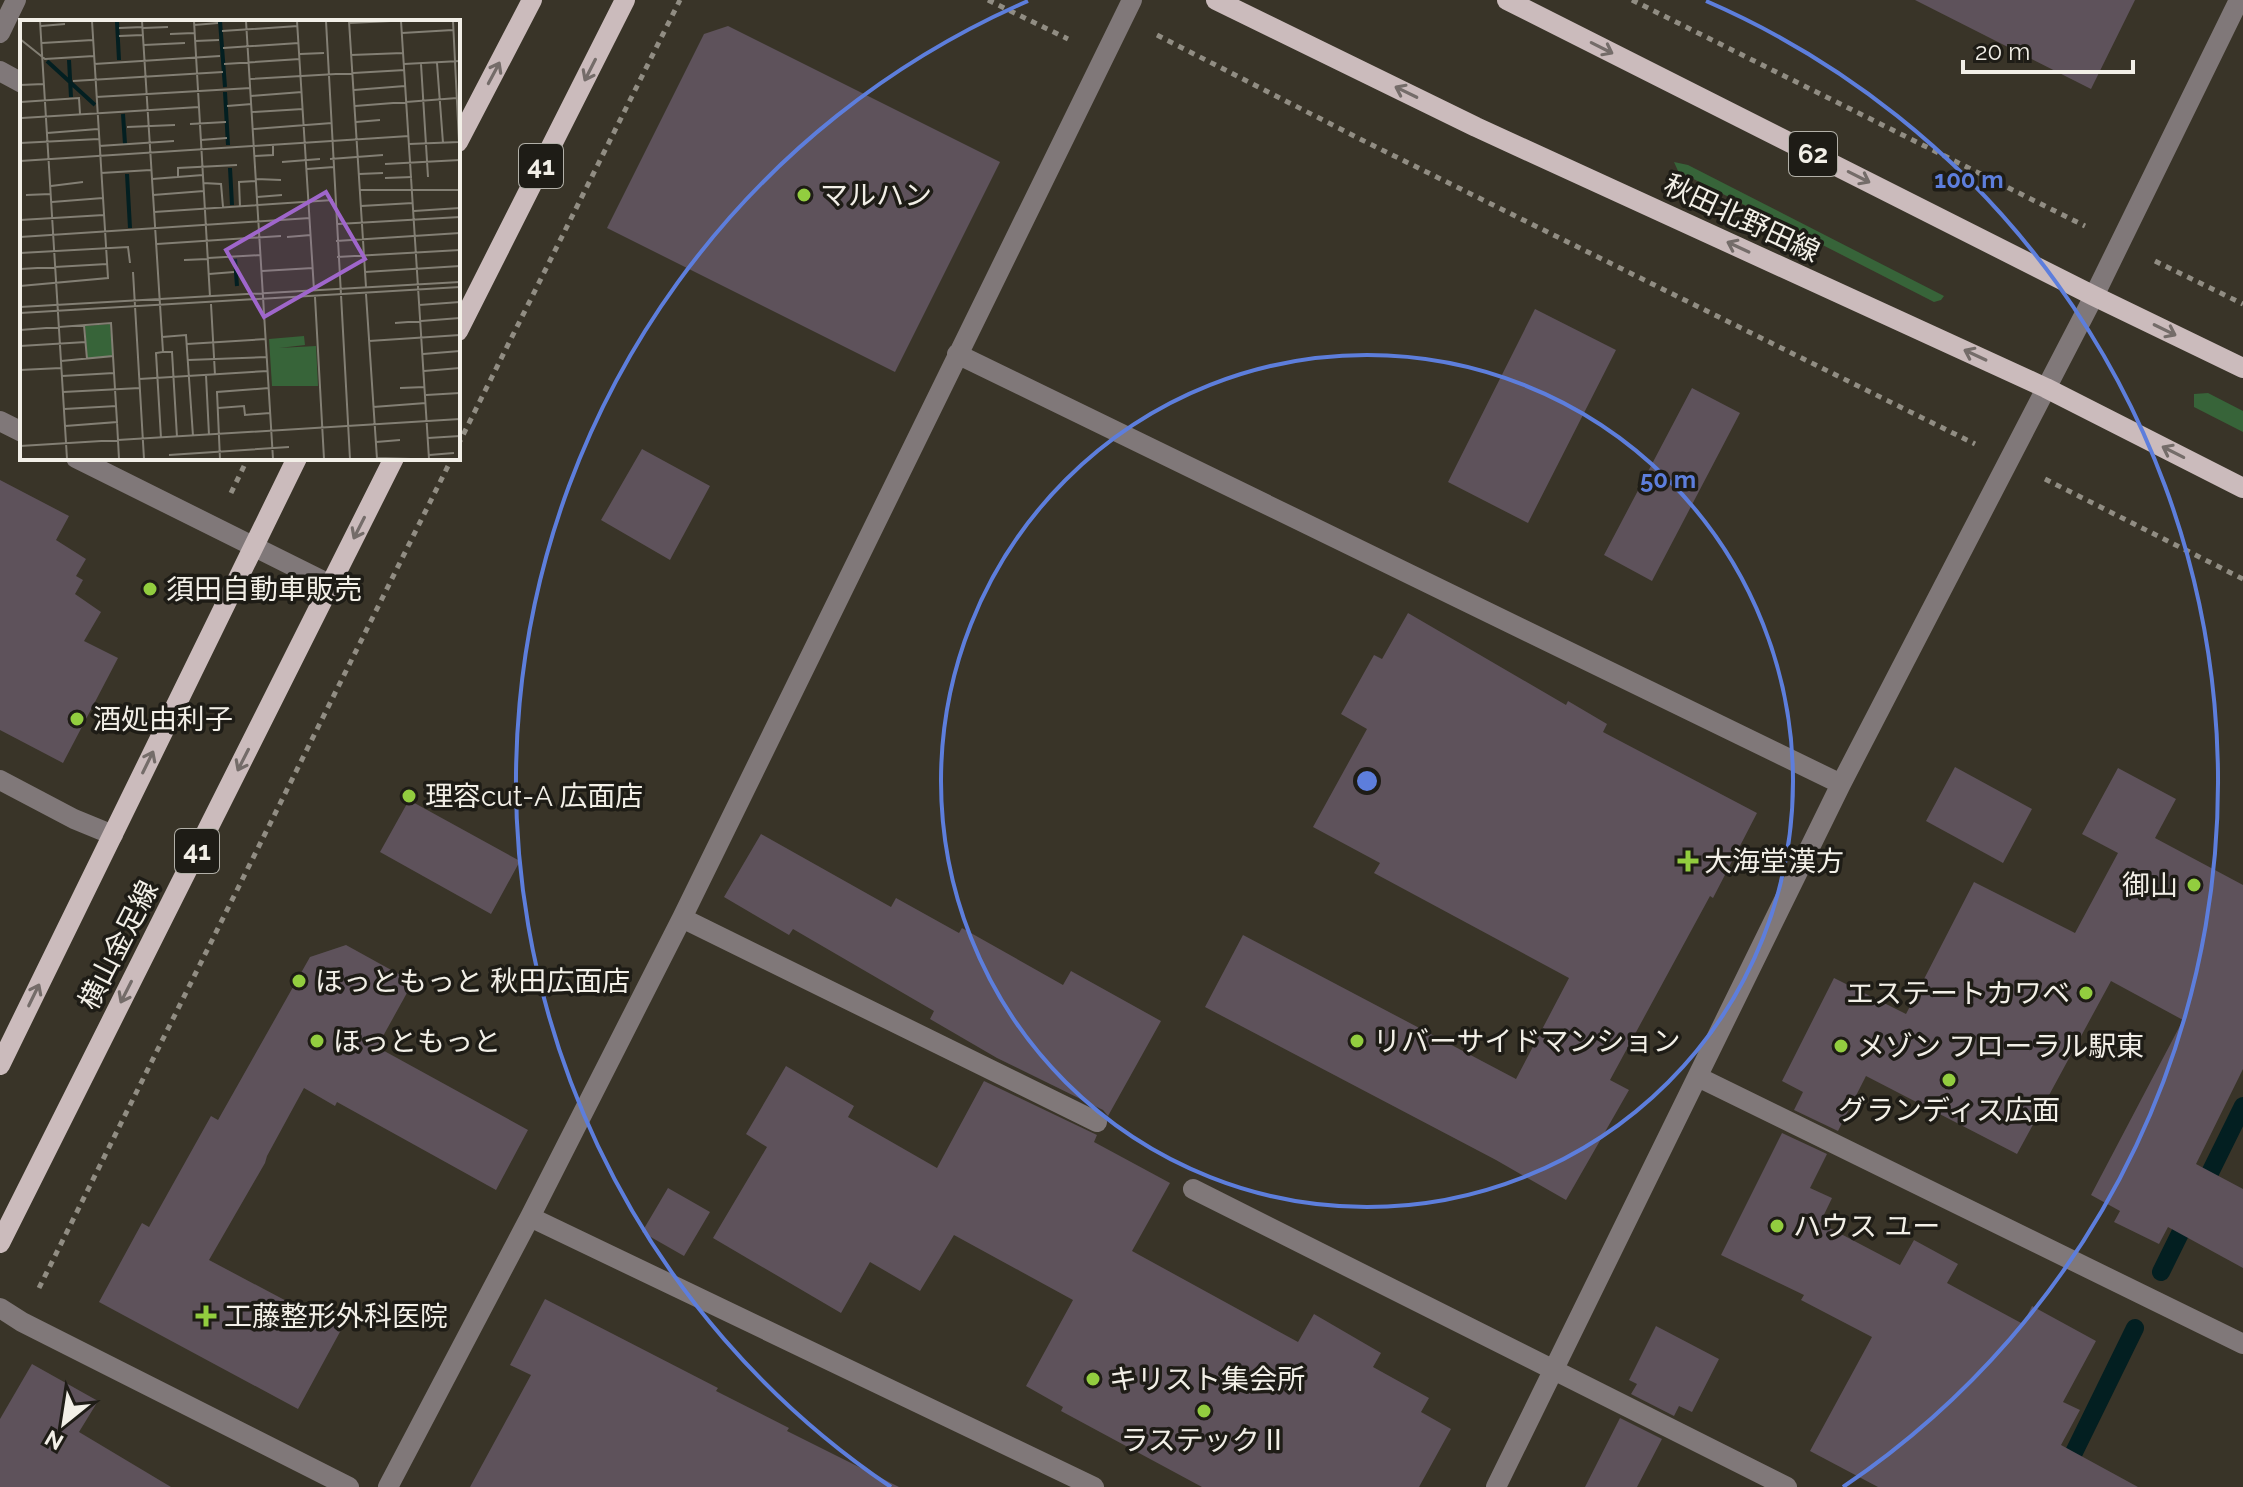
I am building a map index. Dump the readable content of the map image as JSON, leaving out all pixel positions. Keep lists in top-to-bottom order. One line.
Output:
{"streets":{"main road":["62","41","秋田北野田線","横山金足線"]},"places":{"other":["マルハン","須田自動車販売","酒処由利子","理容cut-A 広面店","御山","ほっともっと 秋田広面店","エステートカワベ","ほっともっと","リバーサイドマンション","メゾン フローラル駅東","グランディス広面","ハウス ユー","キリスト集会所","ラステックⅡ"],"health":["大海堂漢方","工藤整形外科医院"]},"scale_bar":"20 m","north":"bottom left","rings":["100 m","50 m"]}
